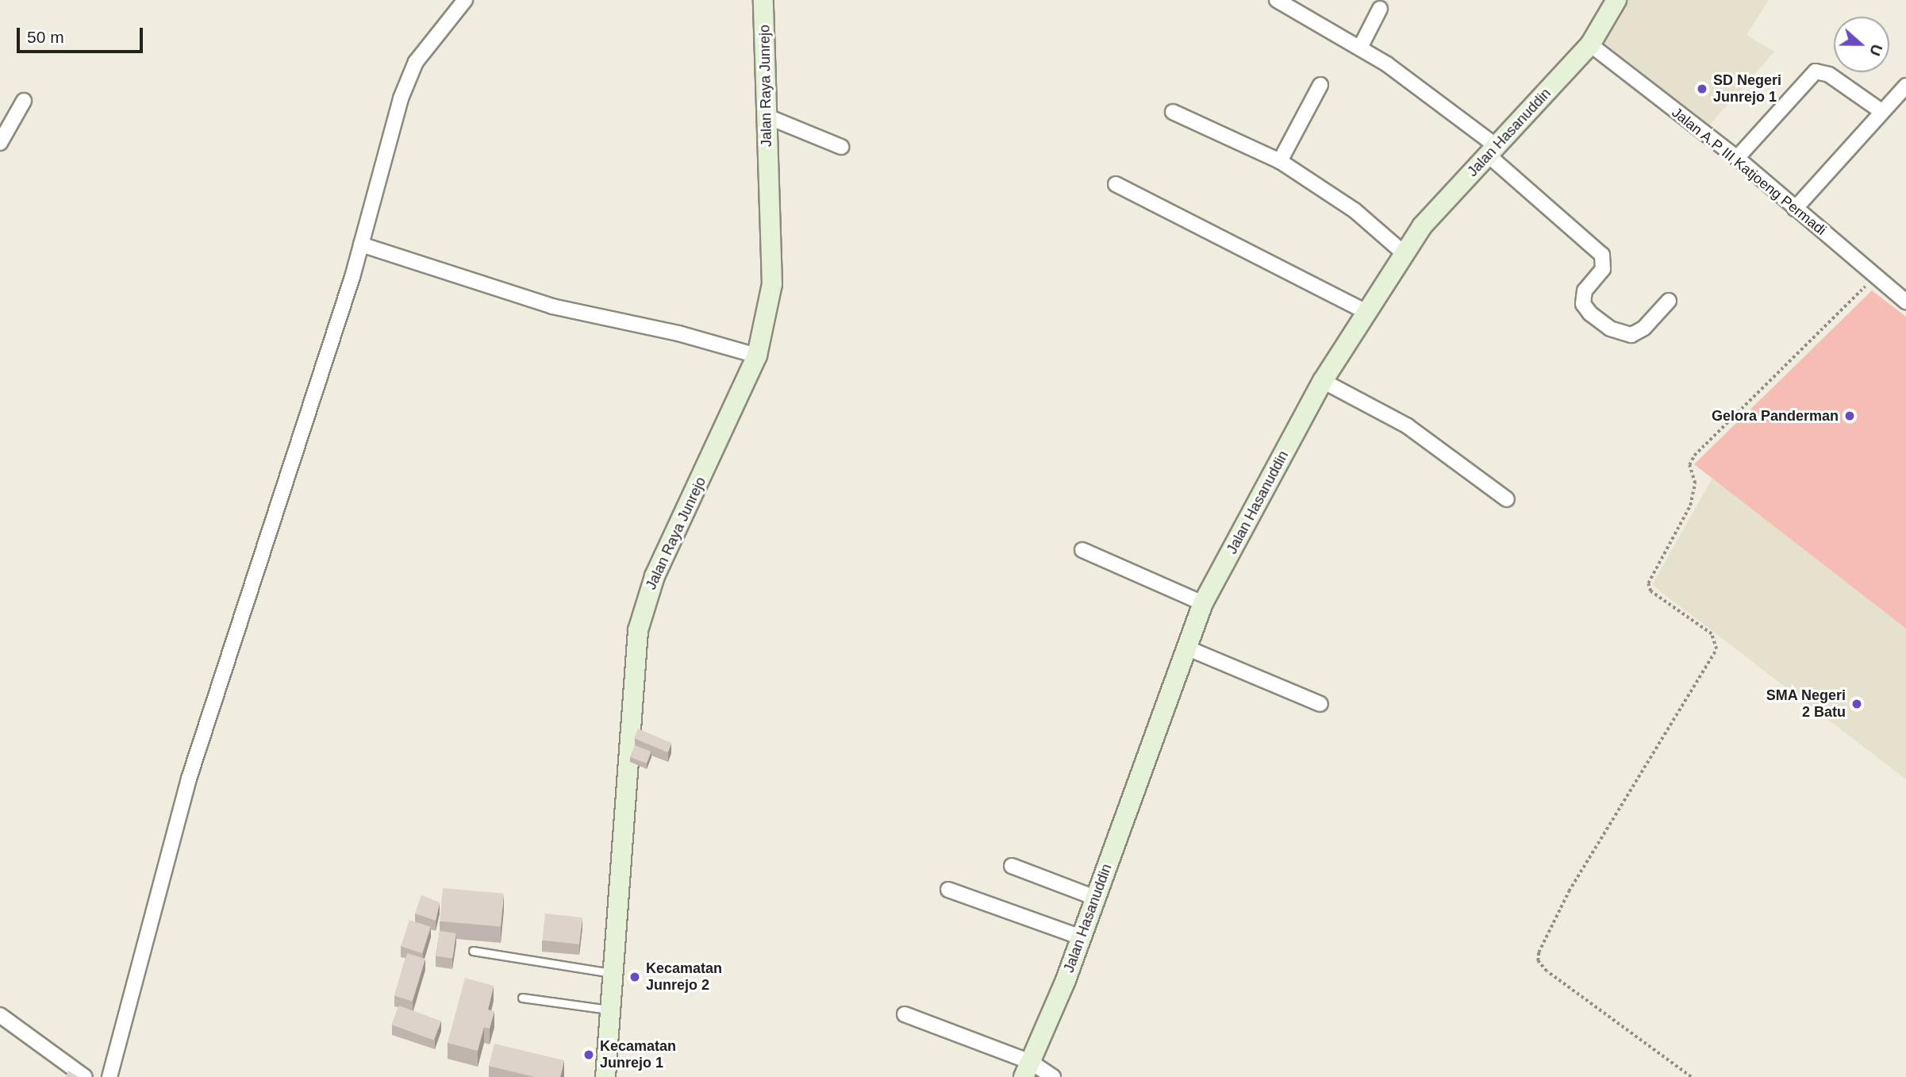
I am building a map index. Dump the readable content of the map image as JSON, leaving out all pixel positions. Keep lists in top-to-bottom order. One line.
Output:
{"streets":{"main road":["Jalan Raya Junrejo","Jalan Hasanuddin"],"street":["Jalan A.P III Katjoeng Permadi"]},"crossings":[["Jalan Hasanuddin","Jalan A.P III Katjoeng Permadi"]],"places":["SD Negeri Junrejo 1","Gelora Panderman","SMA Negeri 2 Batu","Kecamatan Junrejo 2","Kecamatan Junrejo 1"],"scale_bar":"50 m","north":"right"}
